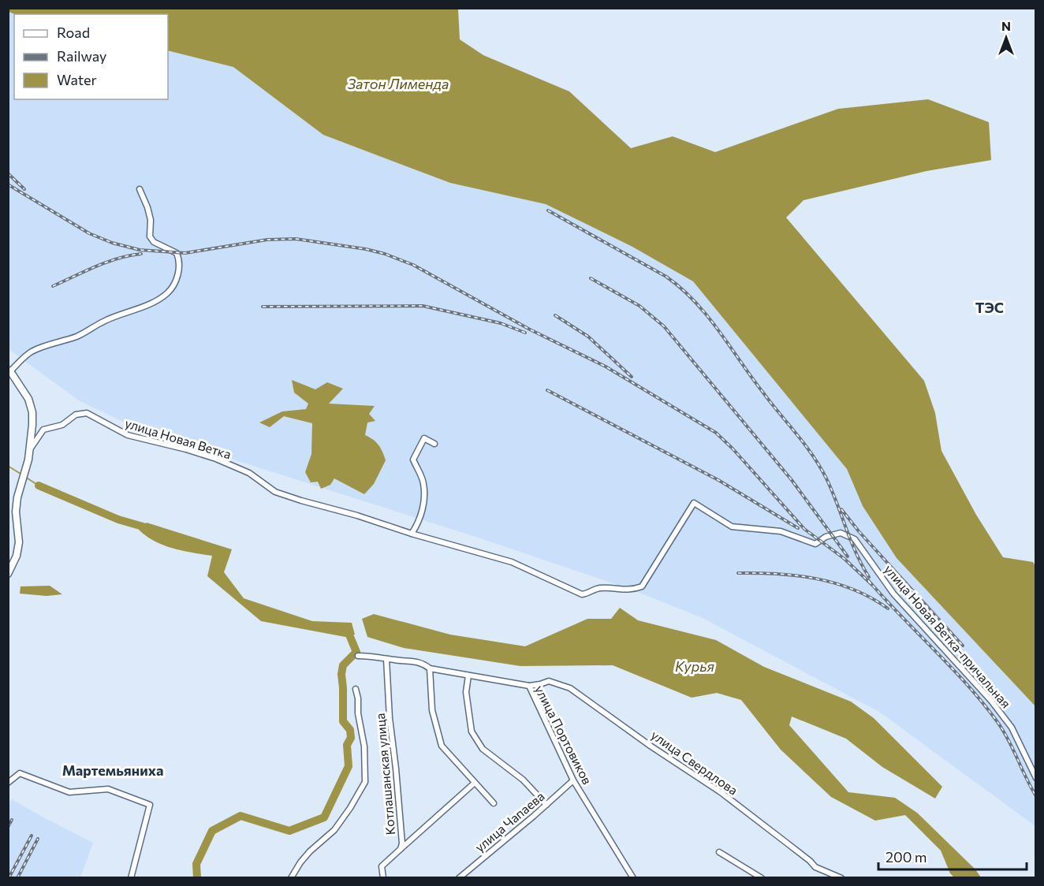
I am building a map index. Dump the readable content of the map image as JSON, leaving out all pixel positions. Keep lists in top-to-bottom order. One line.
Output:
{"streets":{"street":["улица Новая Ветка","улица Новая Ветка-причальная","улица Портовиков","улица Свердлова","Котлашанская улица","улица Чапаева"]},"crossings":[["улица Новая Ветка","улица Новая Ветка-причальная"],["улица Портовиков","улица Свердлова"],["улица Портовиков","Котлашанская улица"],["улица Портовиков","улица Чапаева"]],"districts":["ТЭС","Мартемьяниха"],"water":["Затон Лименда","Курья"],"legend":["Road","Railway","Water"],"scale_bar":"200 m","north":"top"}
